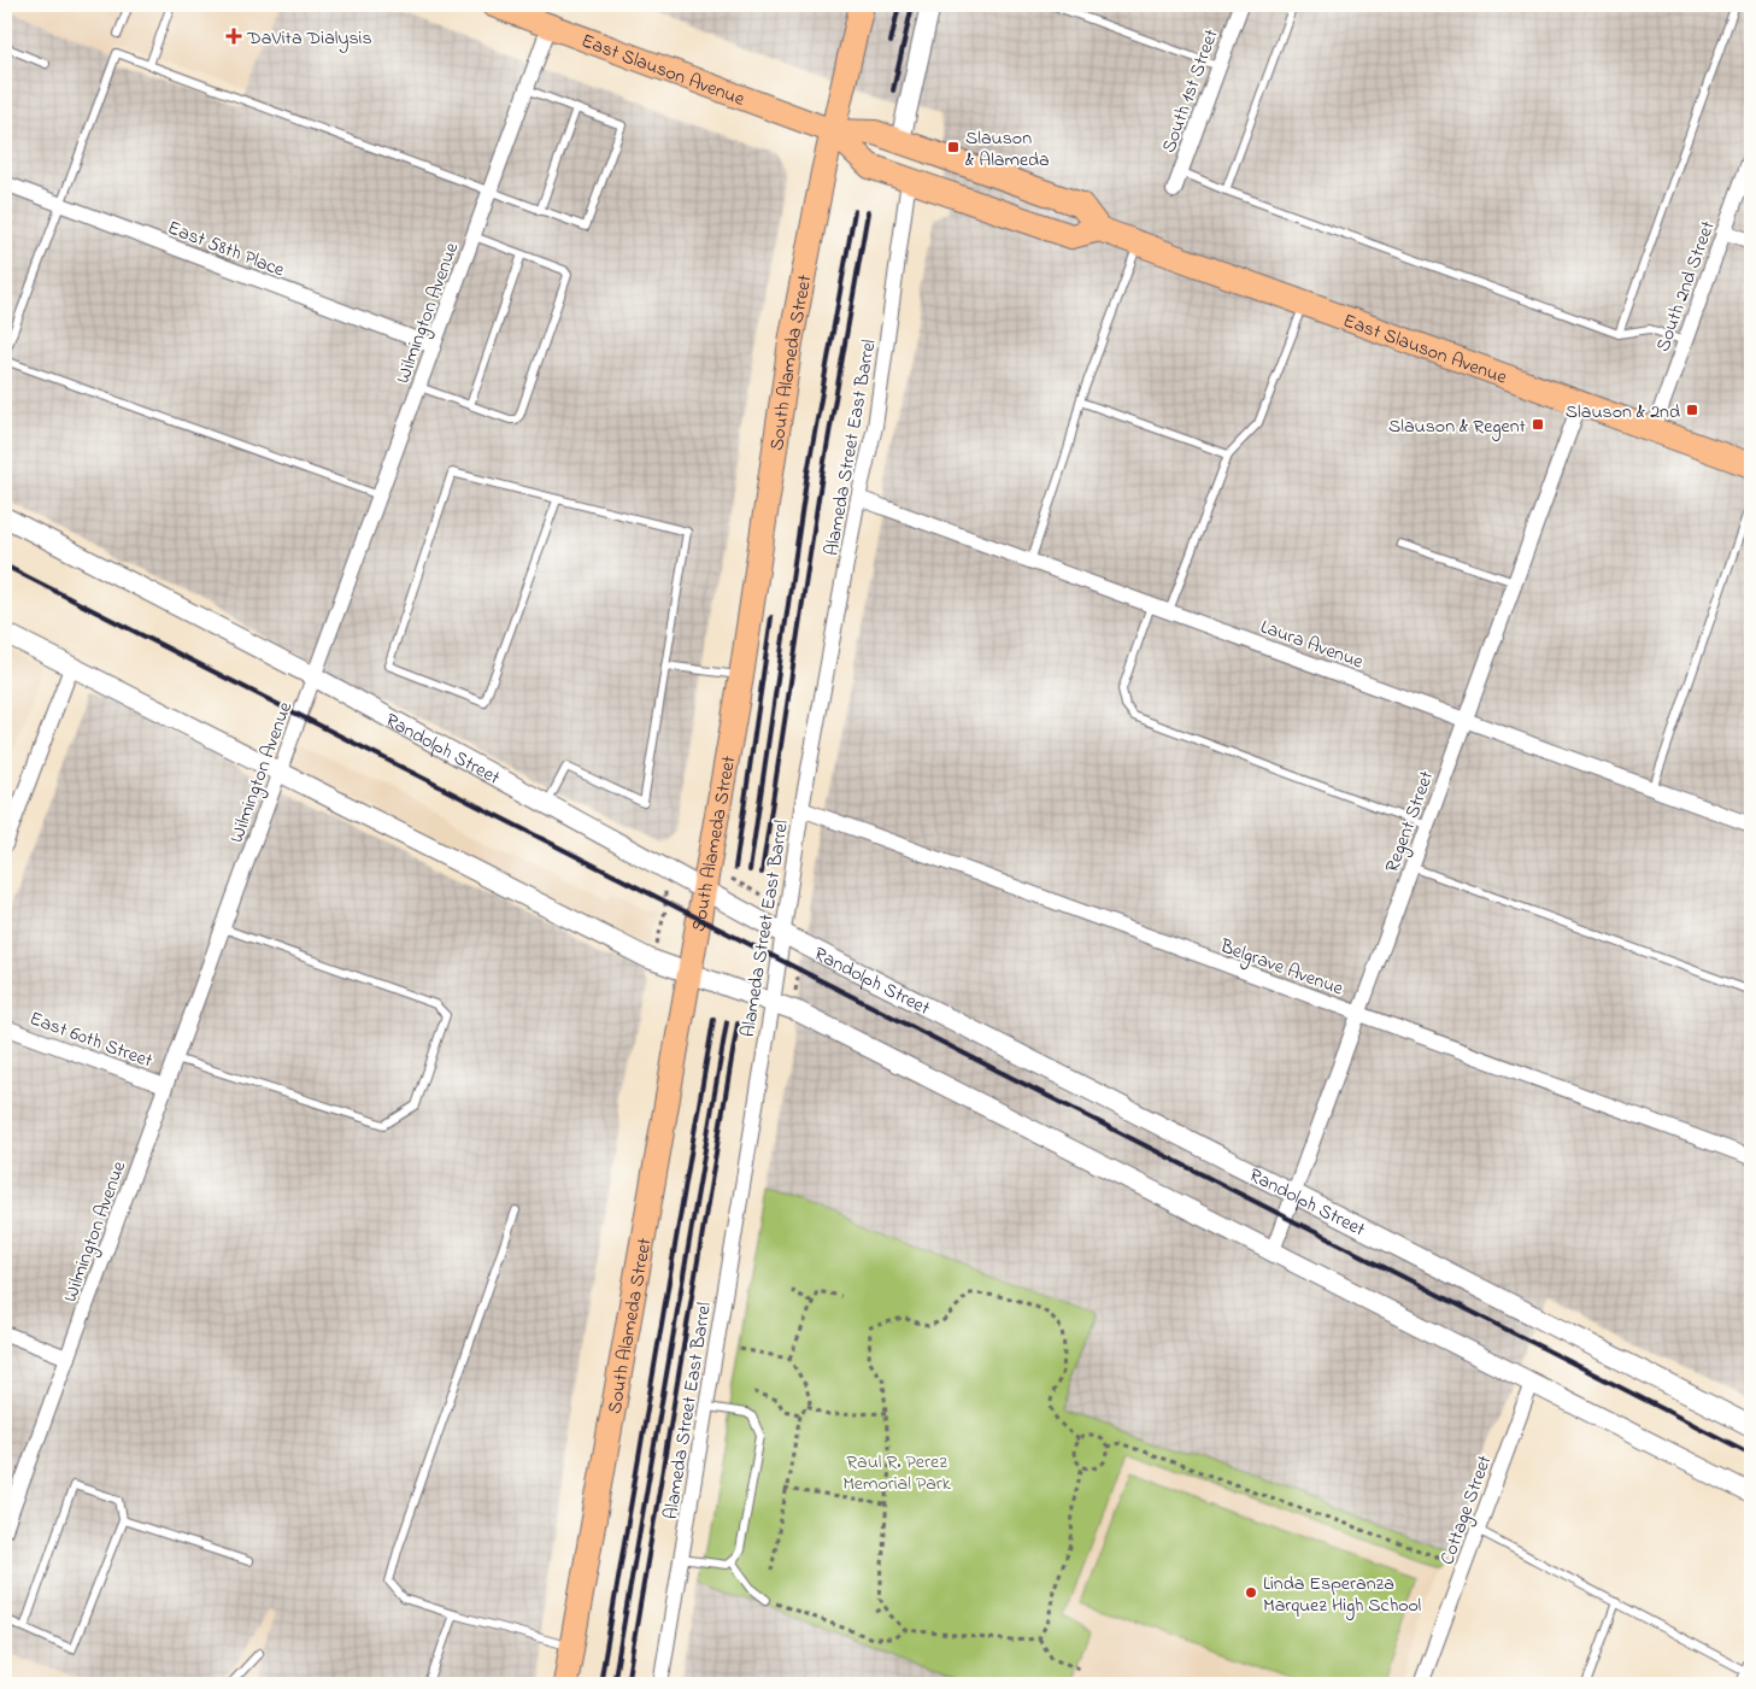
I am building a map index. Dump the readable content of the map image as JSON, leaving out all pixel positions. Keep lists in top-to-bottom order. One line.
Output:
{"streets":{"main road":["East Slauson Avenue","South Alameda Street"],"street":["South 1st Street","East 58th Place","South 2nd Street","Wilmington Avenue","Alameda Street East Barrel","Laura Avenue","Randolph Street","Regent Street","Belgrave Avenue","East 60th Street","Cottage Street"]},"crossings":[["East Slauson Avenue","South 2nd Street"],["East Slauson Avenue","Wilmington Avenue"],["East Slauson Avenue","South Alameda Street"],["East Slauson Avenue","Alameda Street East Barrel"],["East Slauson Avenue","Regent Street"],["East 58th Place","Wilmington Avenue"],["Wilmington Avenue","Randolph Street"],["Wilmington Avenue","East 60th Street"],["South Alameda Street","Randolph Street"],["Alameda Street East Barrel","Laura Avenue"],["Alameda Street East Barrel","Randolph Street"],["Alameda Street East Barrel","Belgrave Avenue"],["Laura Avenue","Regent Street"],["Randolph Street","Regent Street"],["Regent Street","Belgrave Avenue"]],"parks":["Raul R. Perez Memorial Park"],"places":{"health":["DaVita Dialysis"],"transit":["Slauson & Alameda","Slauson & 2nd","Slauson & Regent"],"other":["Linda Esperanza Marquez High School"]}}
